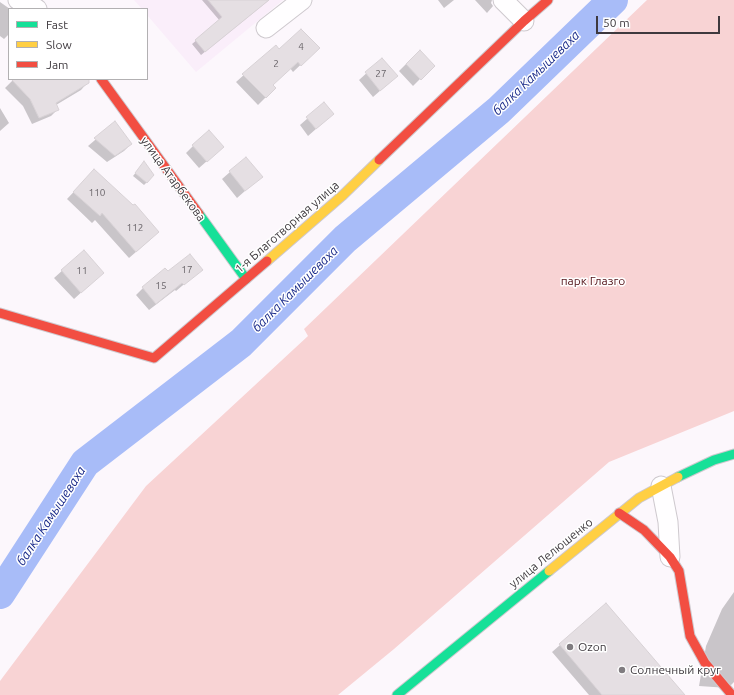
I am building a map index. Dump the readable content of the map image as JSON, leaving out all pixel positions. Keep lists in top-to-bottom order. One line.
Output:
{"streets":{"street":["улица Атарбекова","1-я Благотворная улица","улица Лелюшенко"]},"crossings":[["улица Атарбекова","1-я Благотворная улица"]],"water":["балка Камышеваха"],"parks":["парк Глазго"],"places":["Ozon","Солнечный круг"],"house_numbers":["4","2","27","110","112","17","11","15"],"legend":["Fast","Slow","Jam"],"scale_bar":"50 m"}
